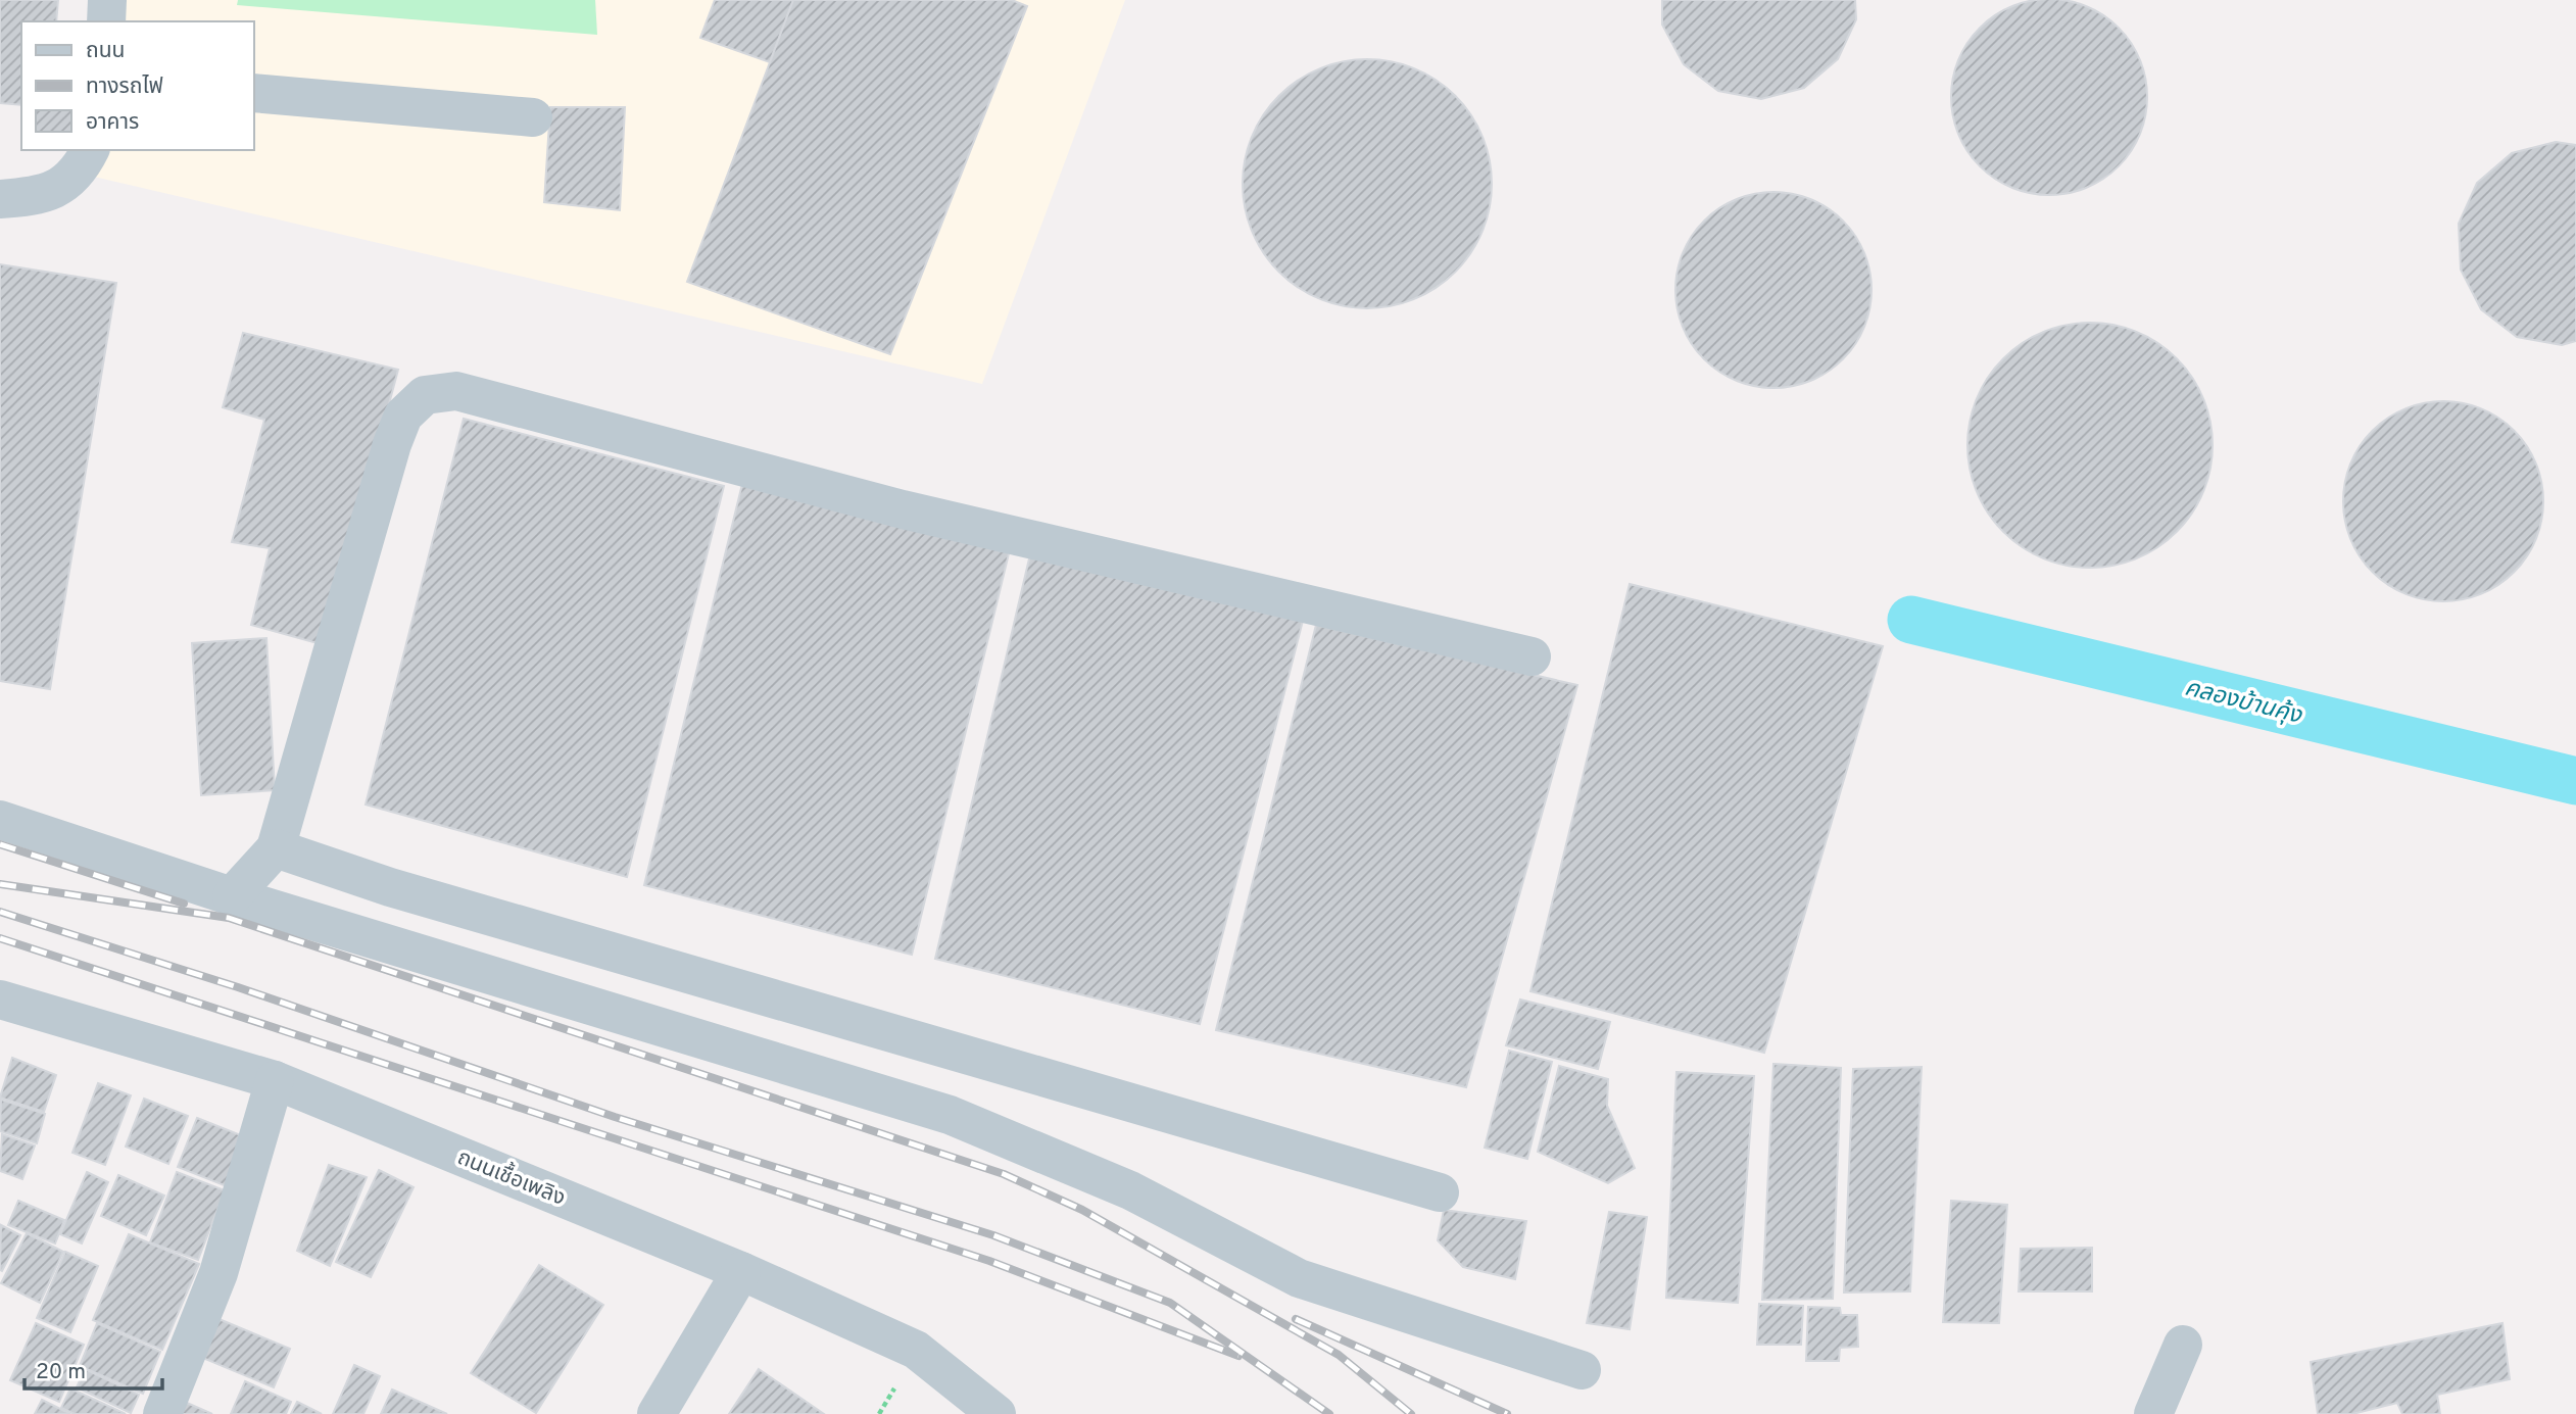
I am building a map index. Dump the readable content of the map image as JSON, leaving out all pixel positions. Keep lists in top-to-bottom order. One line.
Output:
{"streets":{"street":["ถนนเชื้อเพลิง"]},"water":["คลองบ้านคุ้ง"],"legend":["ถนน","ทางรถไฟ","อาคาร"],"scale_bar":"20 m"}
